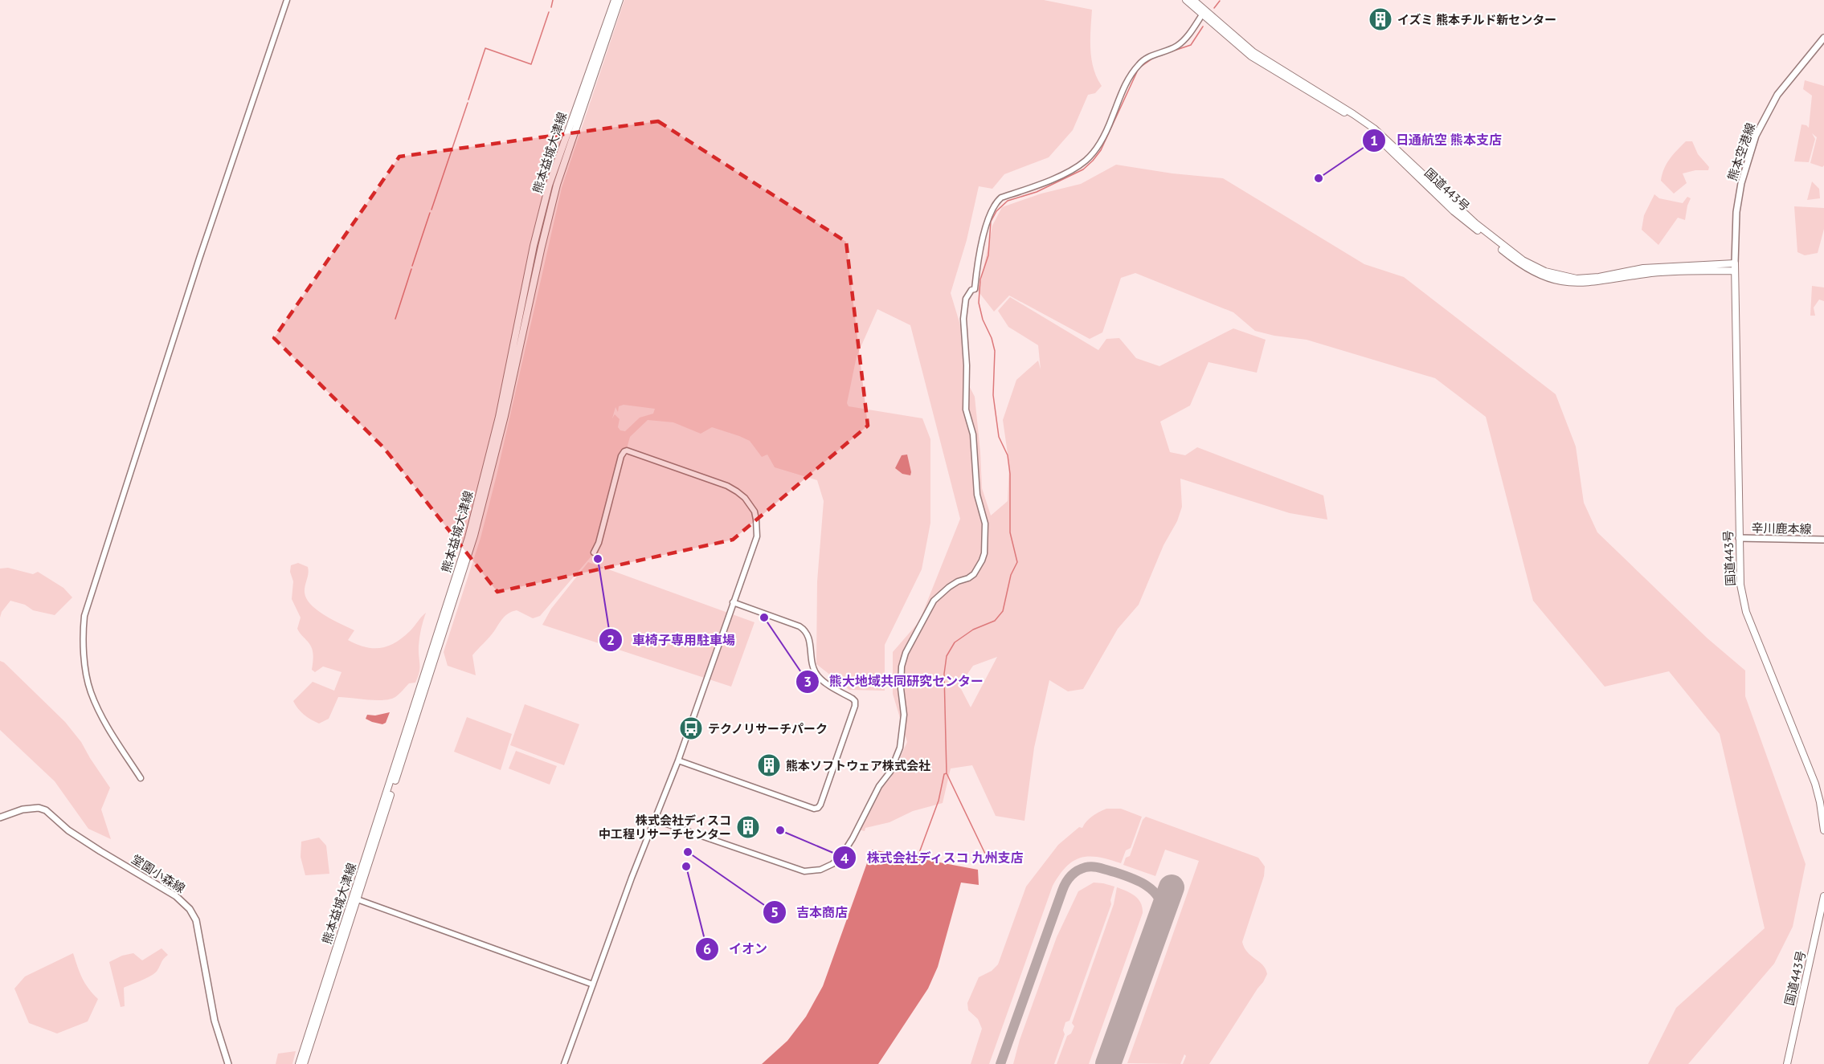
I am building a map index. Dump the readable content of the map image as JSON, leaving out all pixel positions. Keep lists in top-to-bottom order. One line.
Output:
{"streets":{"main road":["熊本空港線","熊本益城大津線","国道443号","辛川鹿本線","堂園小森線"]},"crossings":[["熊本空港線","国道443号"],["国道443号","辛川鹿本線"]],"places":{"building":["イズミ 熊本チルド新センター","熊本ソフトウェア株式会社","株式会社ディスコ 中工程リサーチセンター"],"other":["日通航空 熊本支店","車椅子専用駐車場","熊大地域共同研究センター","株式会社ディスコ 九州支店","吉本商店","イオン"],"bus stop":["テクノリサーチパーク"]}}
